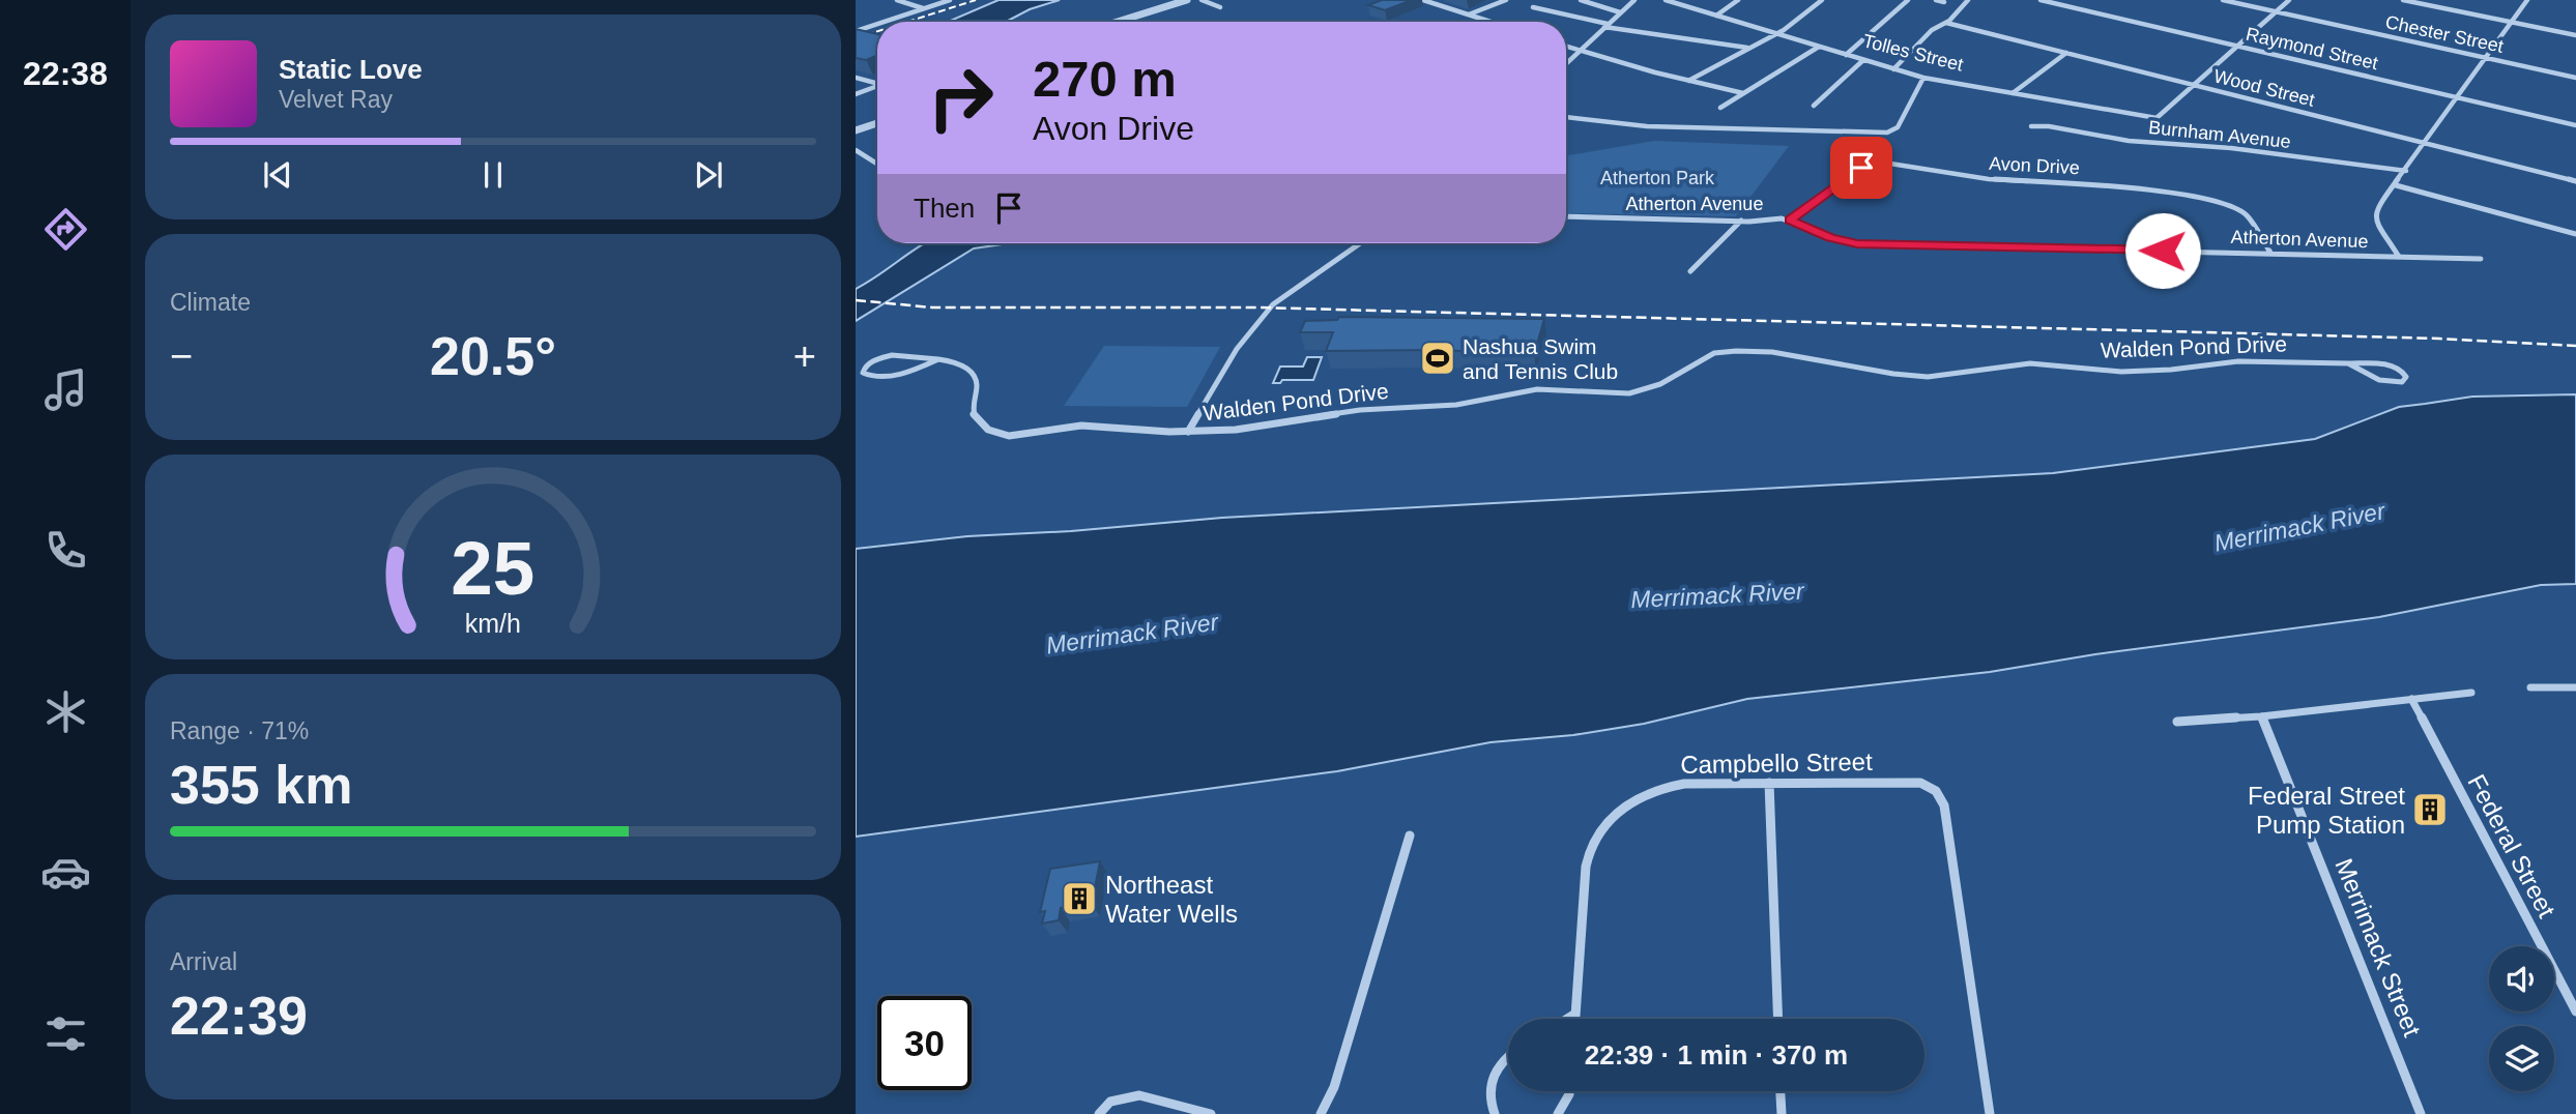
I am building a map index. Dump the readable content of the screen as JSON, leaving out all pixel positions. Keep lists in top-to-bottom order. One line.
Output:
{"streets":{"street":["Chester Street","Raymond Street","Tolles Street","Wood Street","Burnham Avenue","Avon Drive","Atherton Avenue","Walden Pond Drive","Campbello Street","Federal Street","Merrimack Street"]},"crossings":[["Tolles Street","Wood Street"],["Avon Drive","Atherton Avenue"]],"water":["Merrimack River"],"parks":["Atherton Park"],"places":{"sports":["Nashua Swim and Tennis Club"],"building":["Federal Street Pump Station","Northeast Water Wells"]},"page":{"tabs":"22:38","turn":["270 m","Avon Drive"],"song":["Static Love","Velvet Ray"],"then":"Then","tile":["Climate",["Range · 71%","355 km"],["Arrival","22:39"]],"heat":["−","20.5°","+"],"limit":"30","trip":"22:39 · 1 min · 370 m","gauge":["25","km/h"]}}
